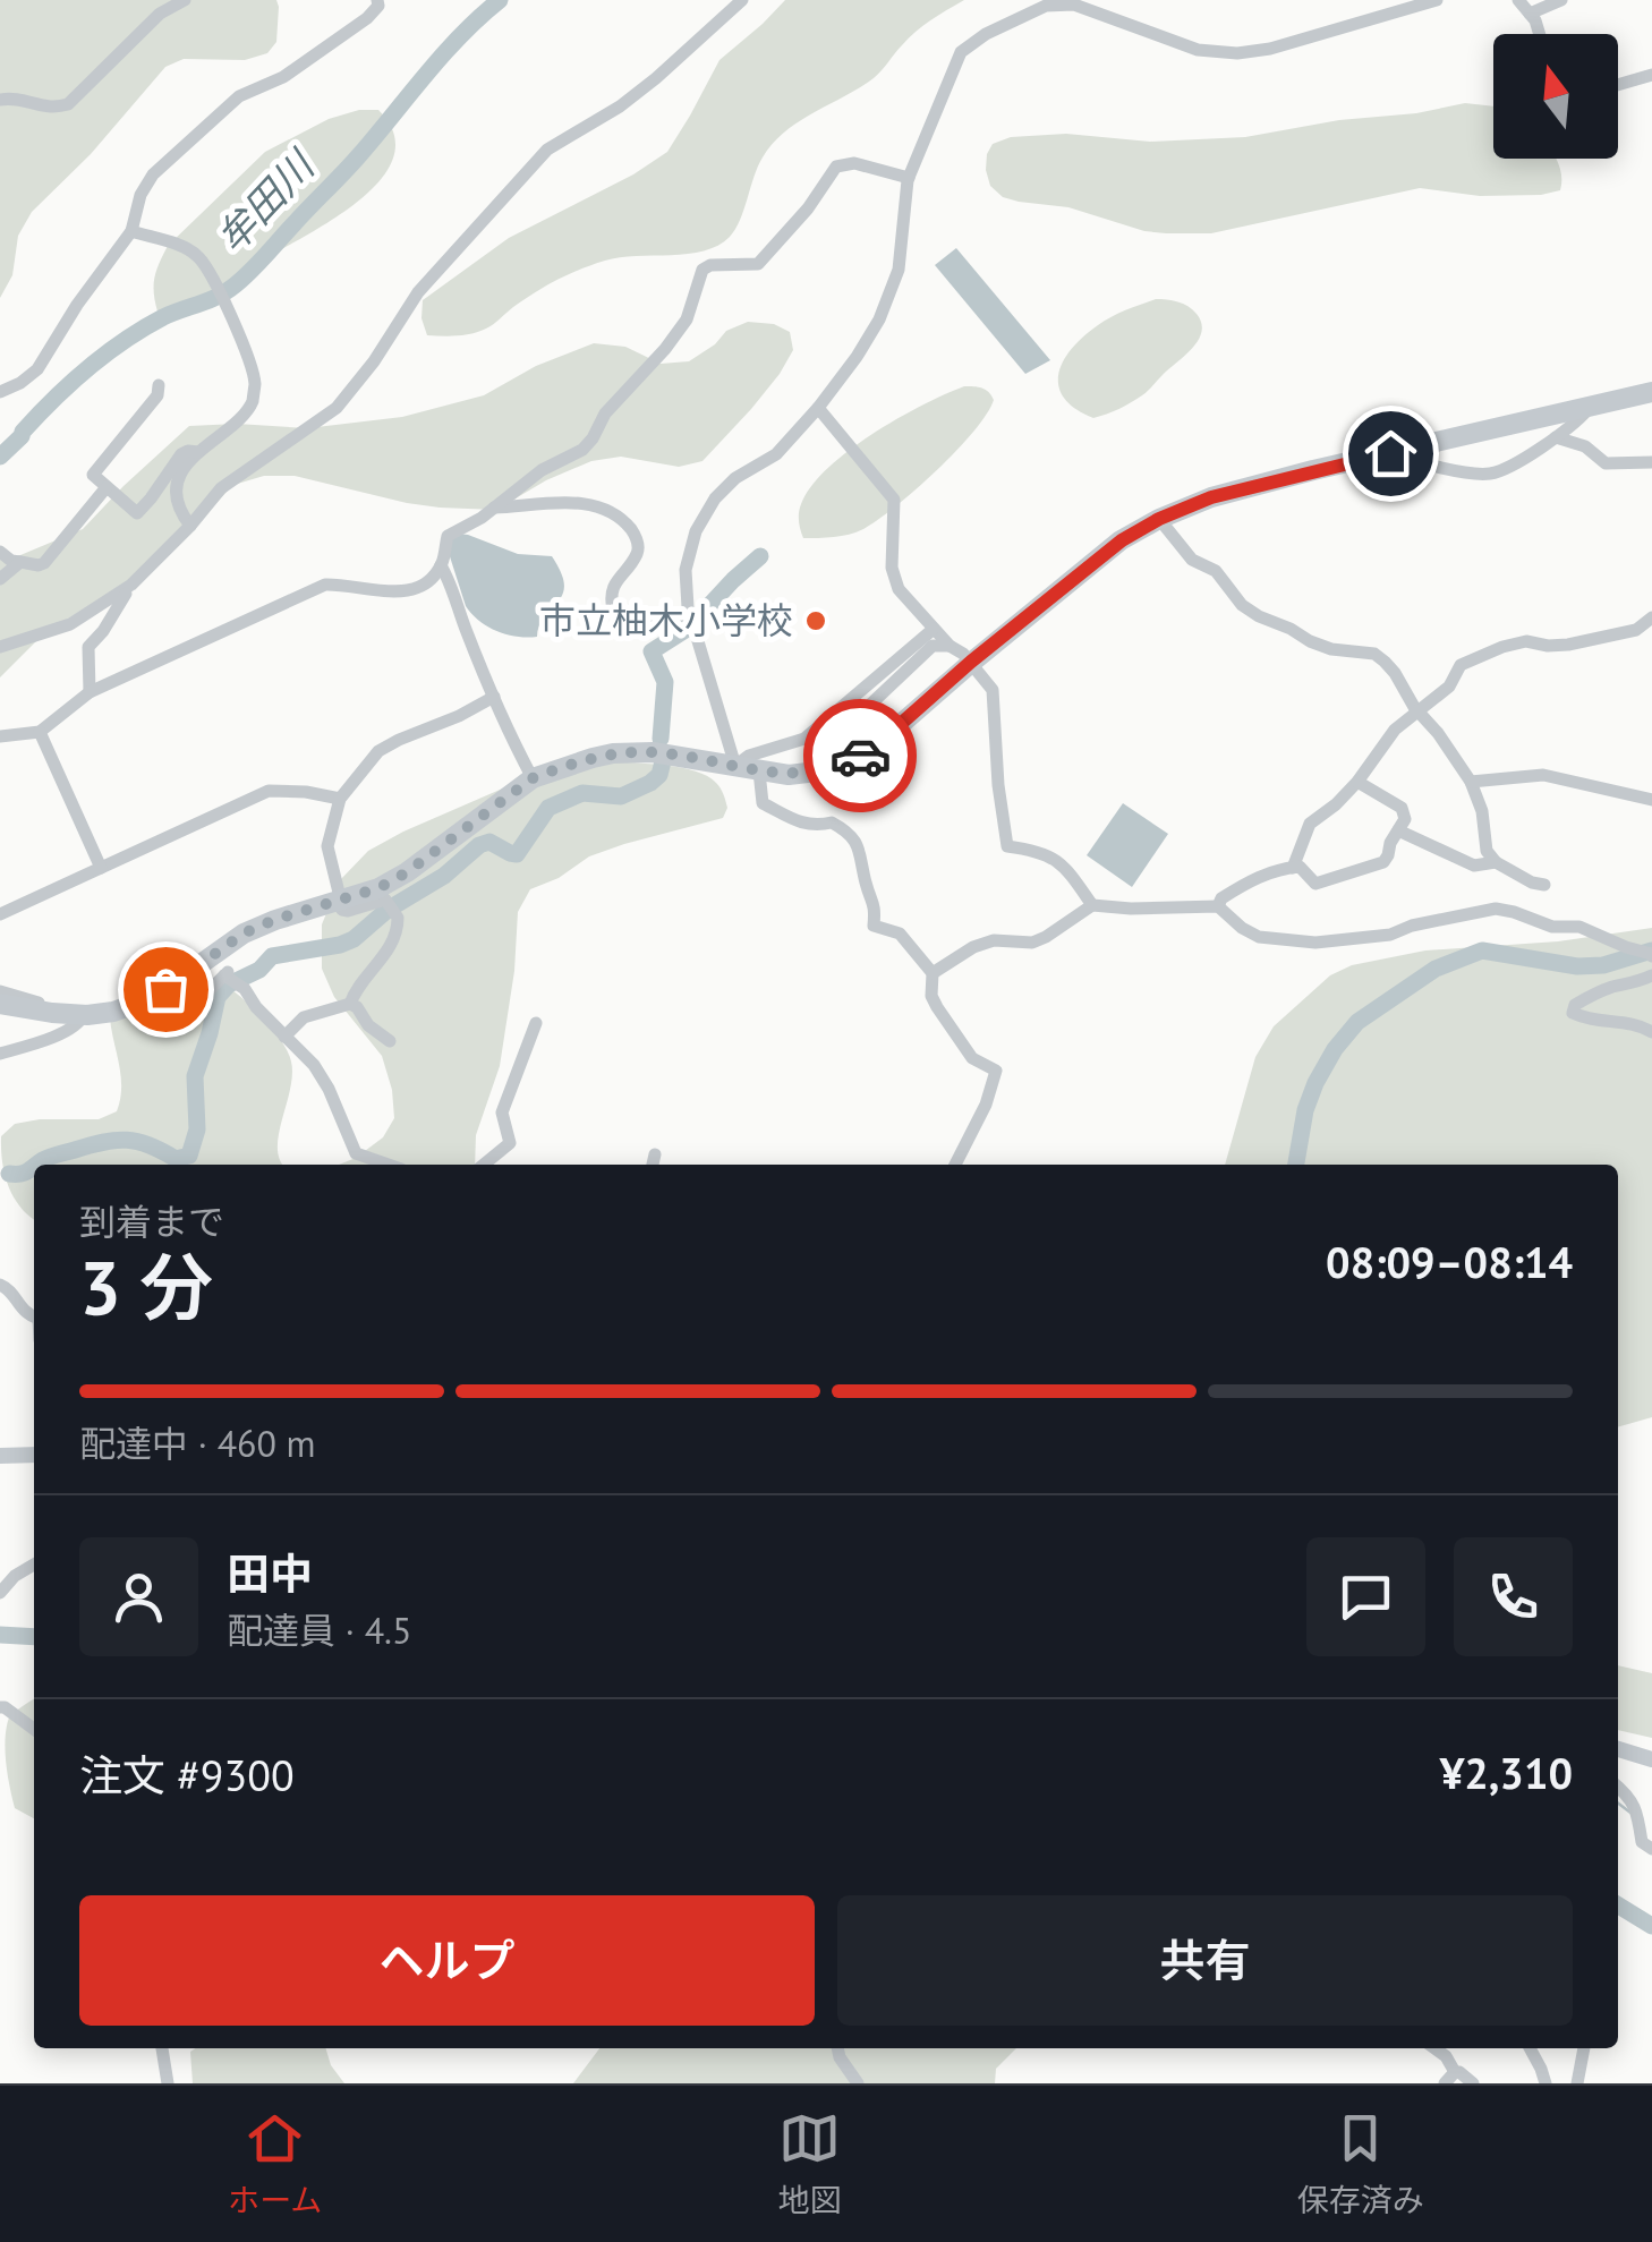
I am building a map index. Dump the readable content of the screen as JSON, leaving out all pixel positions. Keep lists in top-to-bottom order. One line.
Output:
{"water":["牟田川"],"places":["市立柚木小学校"],"north":"top","page":{"heading":["3 分","到着まで","08:09–08:14"],"panel":["田中","配達員 · 4.5","注文 #9300","¥2,310"],"bar":"配達中 · 460 m","buttons":["ヘルプ","共有"],"tabs":["ホーム","地図","保存済み"]}}
